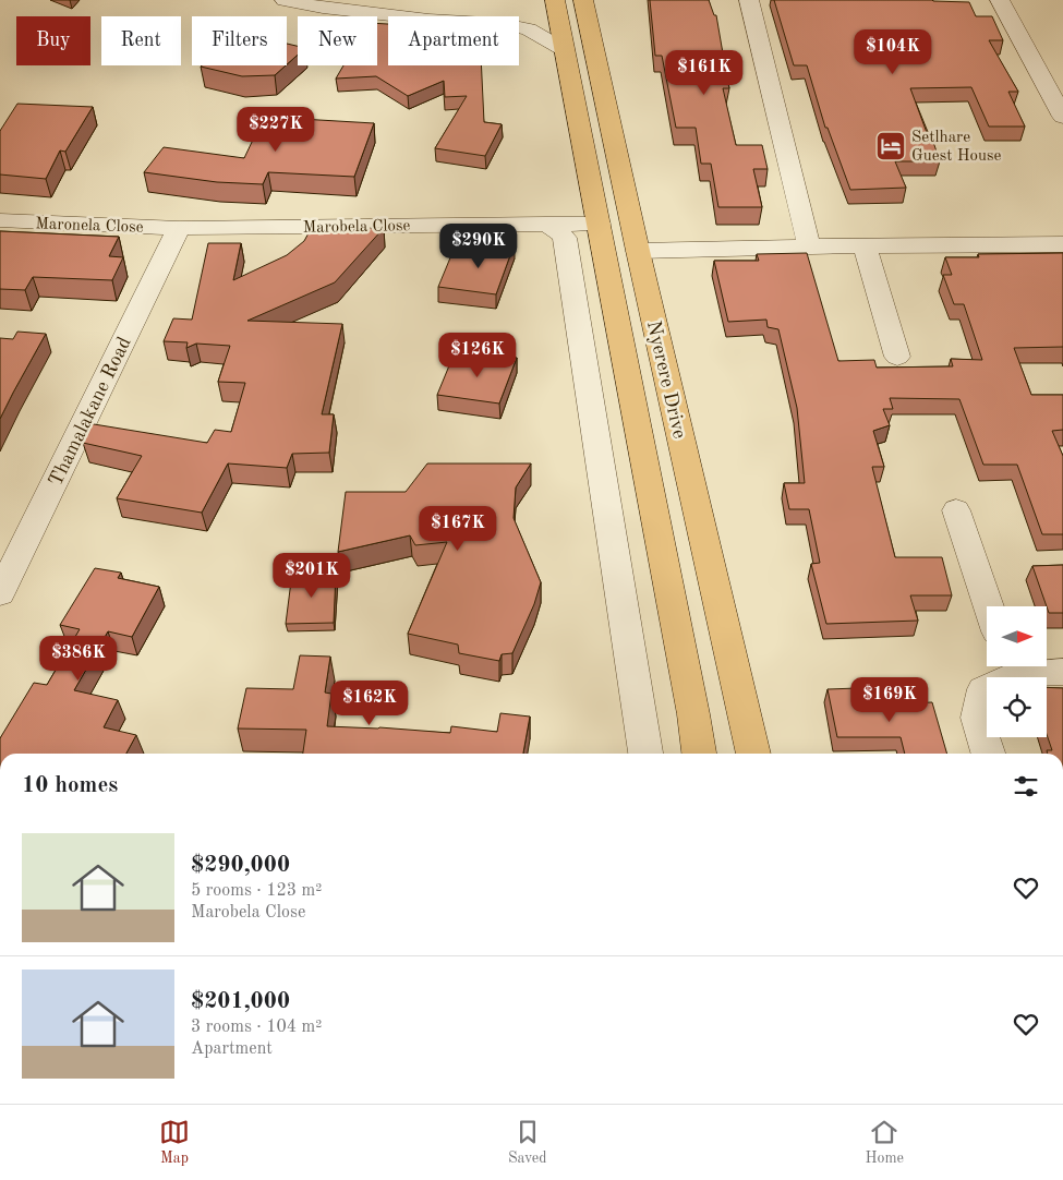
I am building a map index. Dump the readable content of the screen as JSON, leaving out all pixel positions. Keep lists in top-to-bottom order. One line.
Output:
{"streets":{"main road":["Nyerere Drive"],"street":["Maronela Close","Marobela Close","Thamalakane Road"]},"crossings":[["Maronela Close","Marobela Close"],["Maronela Close","Thamalakane Road"],["Marobela Close","Nyerere Drive"],["Marobela Close","Thamalakane Road"]],"places":{"hotel":["Setlhare Guest House"]},"north":"right","page":{"chip":["Buy","Rent","Filters","New","Apartment"],"price":["$104K","$161K","$227K","$290K","$126K","$167K","$201K","$386K","$169K","$162K"],"heading":"10 homes","list":[{"name":"$290,000","note":"5 rooms · 123 m² · Marobela Close"},{"name":"$201,000","note":"3 rooms · 104 m² · Apartment"}],"tabs":["Map","Saved","Home"]}}
